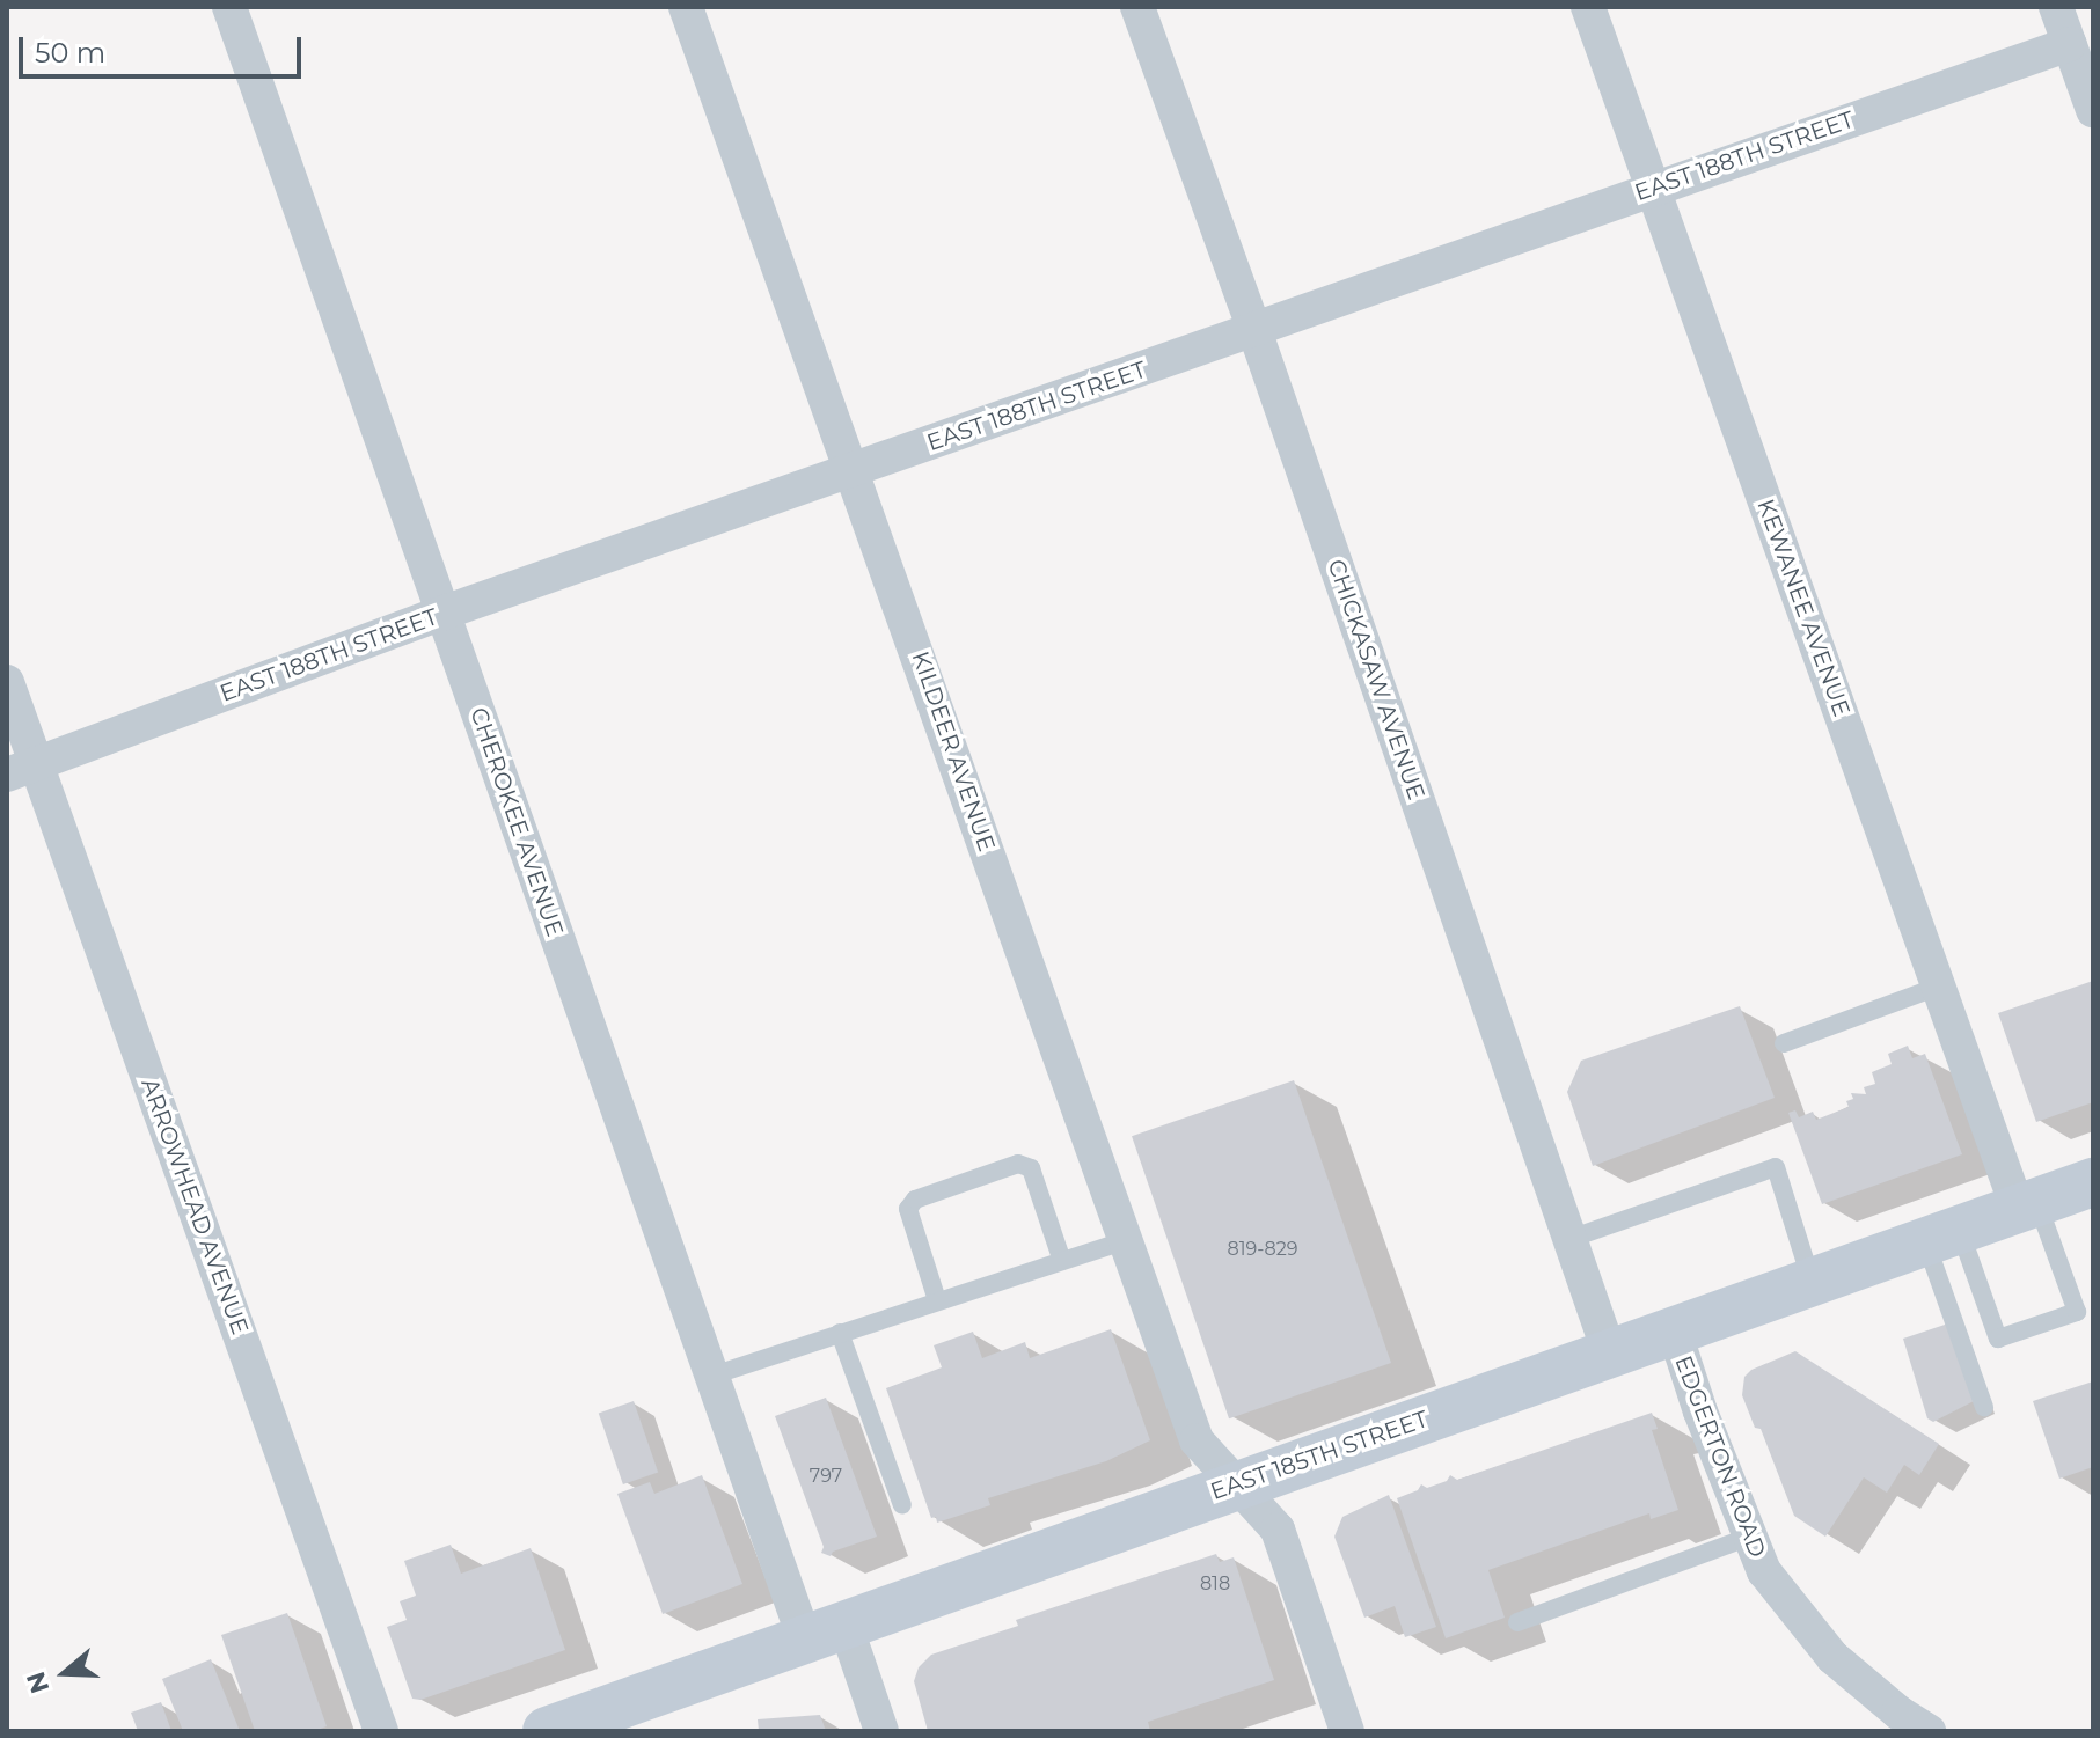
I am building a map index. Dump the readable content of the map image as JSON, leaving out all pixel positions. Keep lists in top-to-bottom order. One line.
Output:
{"streets":{"street":["EAST 188TH STREET","KEWANEE AVENUE","CHICKASAW AVENUE","KILDEER AVENUE","CHEROKEE AVENUE","ARROWHEAD AVENUE","EAST 185TH STREET","EDGERTON ROAD"]},"crossings":[["EAST 188TH STREET","KEWANEE AVENUE"],["EAST 188TH STREET","CHICKASAW AVENUE"],["EAST 188TH STREET","KILDEER AVENUE"],["EAST 188TH STREET","CHEROKEE AVENUE"],["EAST 188TH STREET","ARROWHEAD AVENUE"],["KEWANEE AVENUE","EAST 185TH STREET"],["CHICKASAW AVENUE","EAST 185TH STREET"],["KILDEER AVENUE","EAST 185TH STREET"],["CHEROKEE AVENUE","EAST 185TH STREET"],["EAST 185TH STREET","EDGERTON ROAD"]],"house_numbers":["819-829","797","818"],"scale_bar":"50 m","north":"left"}
